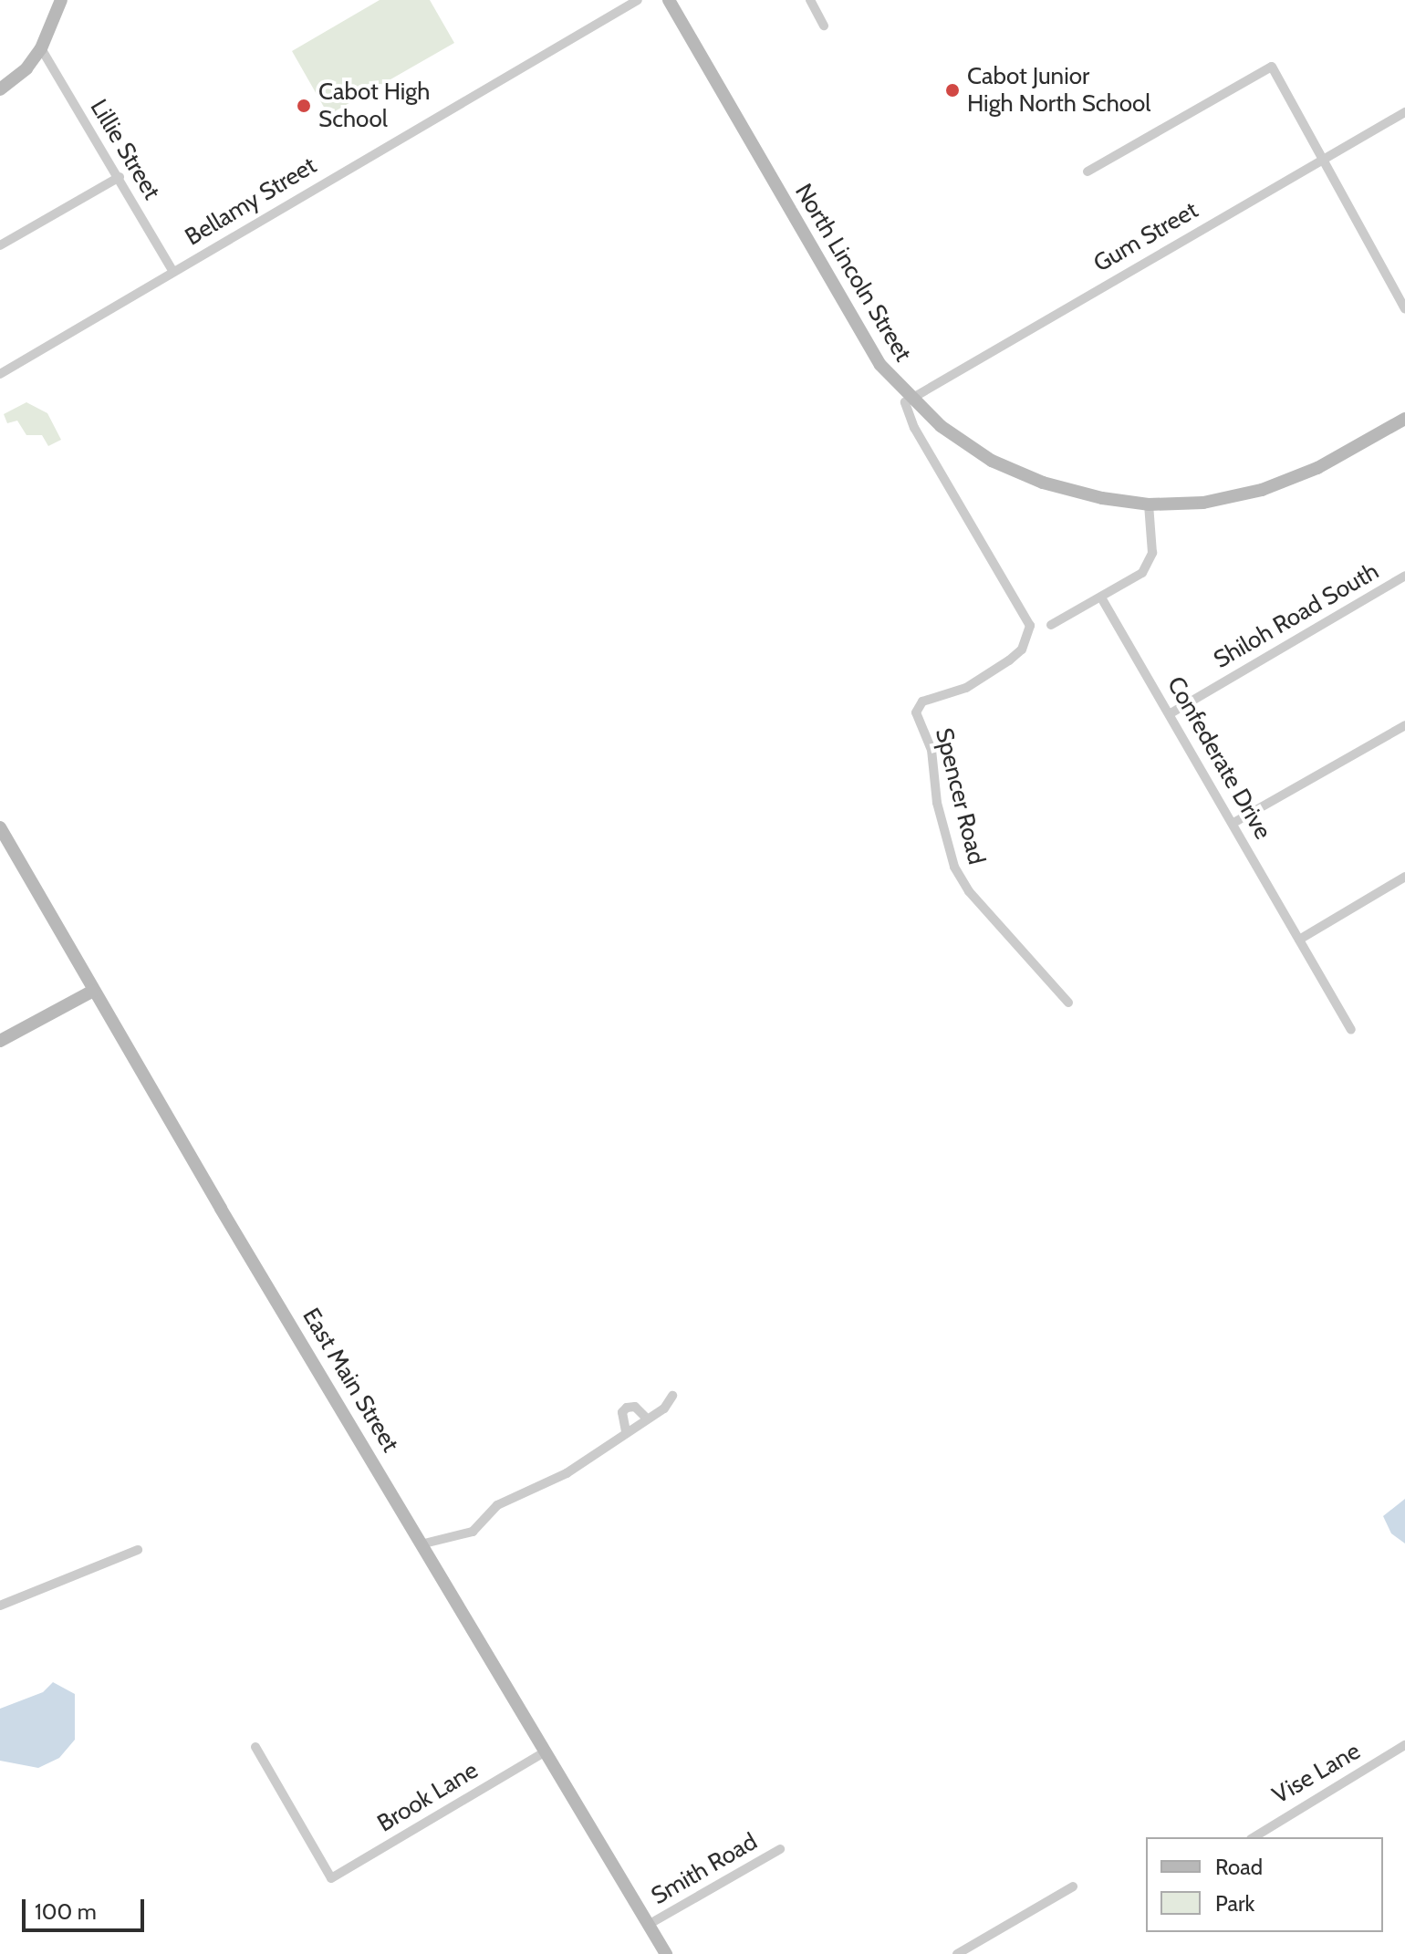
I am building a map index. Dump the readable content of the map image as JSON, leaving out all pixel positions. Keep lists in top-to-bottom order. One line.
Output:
{"streets":{"street":["Lillie Street","Bellamy Street","Gum Street","North Lincoln Street","Shiloh Road South","Confederate Drive","Spencer Road","East Main Street","Vise Lane","Brook Lane","Smith Road"]},"crossings":[["Lillie Street","Bellamy Street"],["Gum Street","North Lincoln Street"],["Gum Street","Spencer Road"],["North Lincoln Street","Spencer Road"],["Shiloh Road South","Confederate Drive"],["East Main Street","Brook Lane"],["East Main Street","Smith Road"]],"places":["Cabot Junior High North School","Cabot High School"],"legend":["Road","Park"],"scale_bar":"100 m"}
